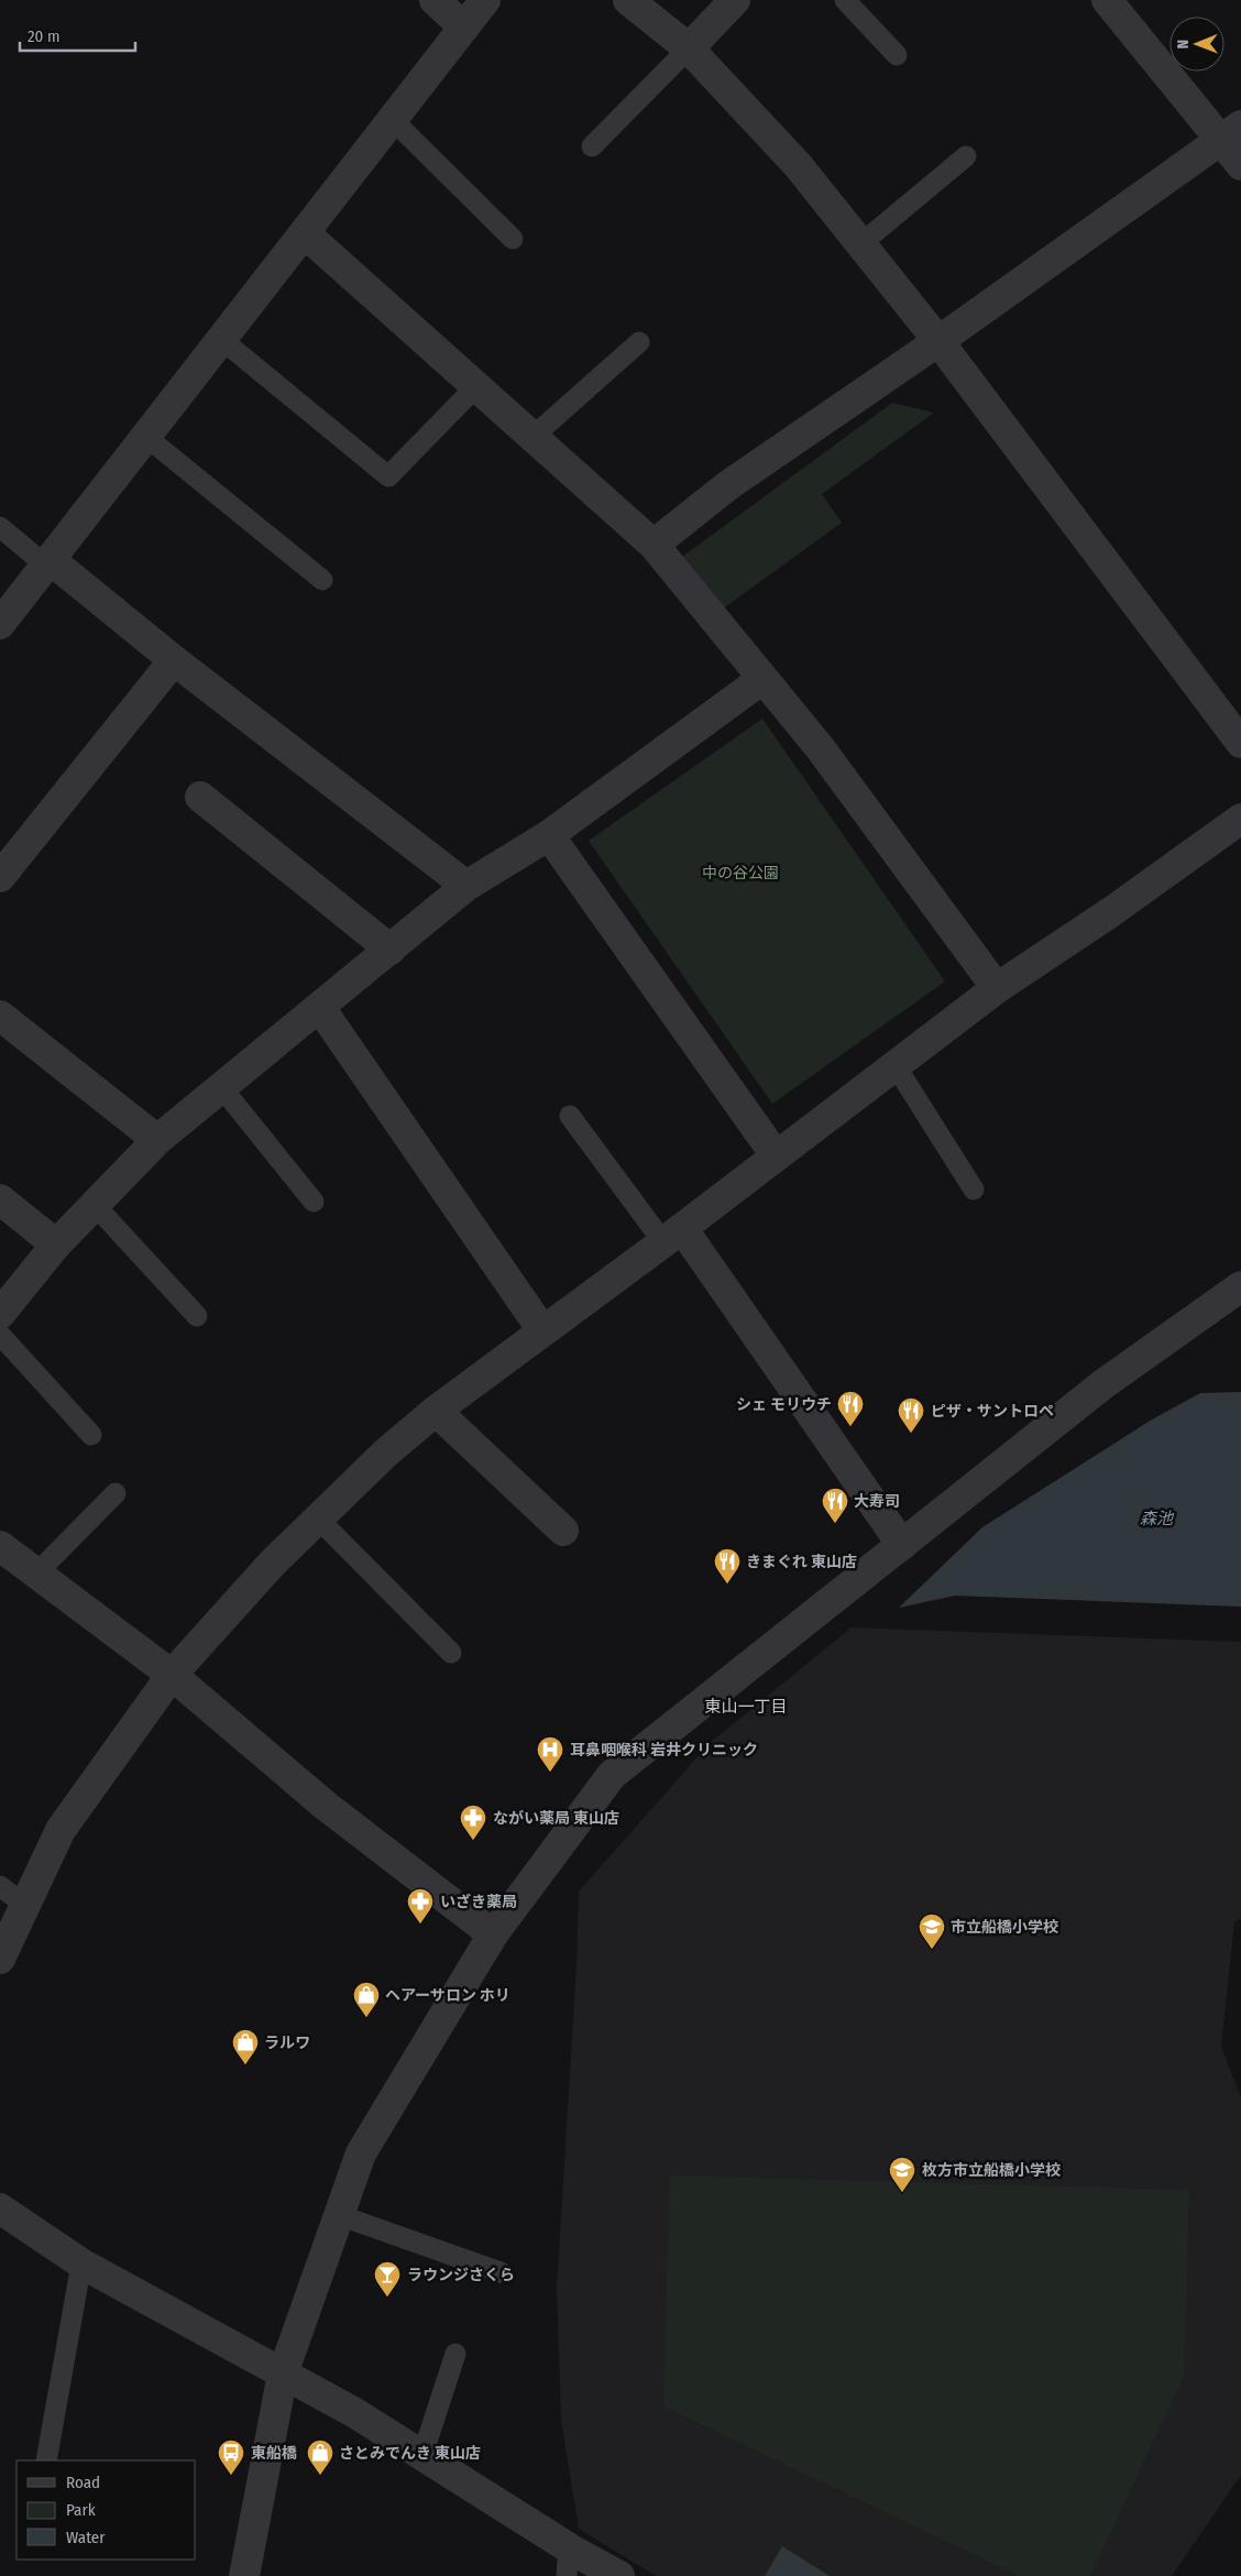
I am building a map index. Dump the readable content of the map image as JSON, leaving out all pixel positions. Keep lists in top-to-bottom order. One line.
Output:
{"districts":["東山一丁目"],"water":["森池"],"parks":["中の谷公園"],"places":{"restaurant":["シェ モリウチ","ピザ・サントロペ","大寿司","きまぐれ 東山店"],"hospital":["耳鼻咽喉科 岩井クリニック"],"pharmacy":["ながい薬局 東山店","いざき薬局"],"school or university":["市立船橋小学校","枚方市立船橋小学校"],"shop":["ヘアーサロン ホリ","ラルワ","さとみでんき 東山店"],"bar":["ラウンジさくら"],"bus stop":["東船橋"]},"legend":["Road","Park","Water"],"scale_bar":"20 m","north":"left"}
